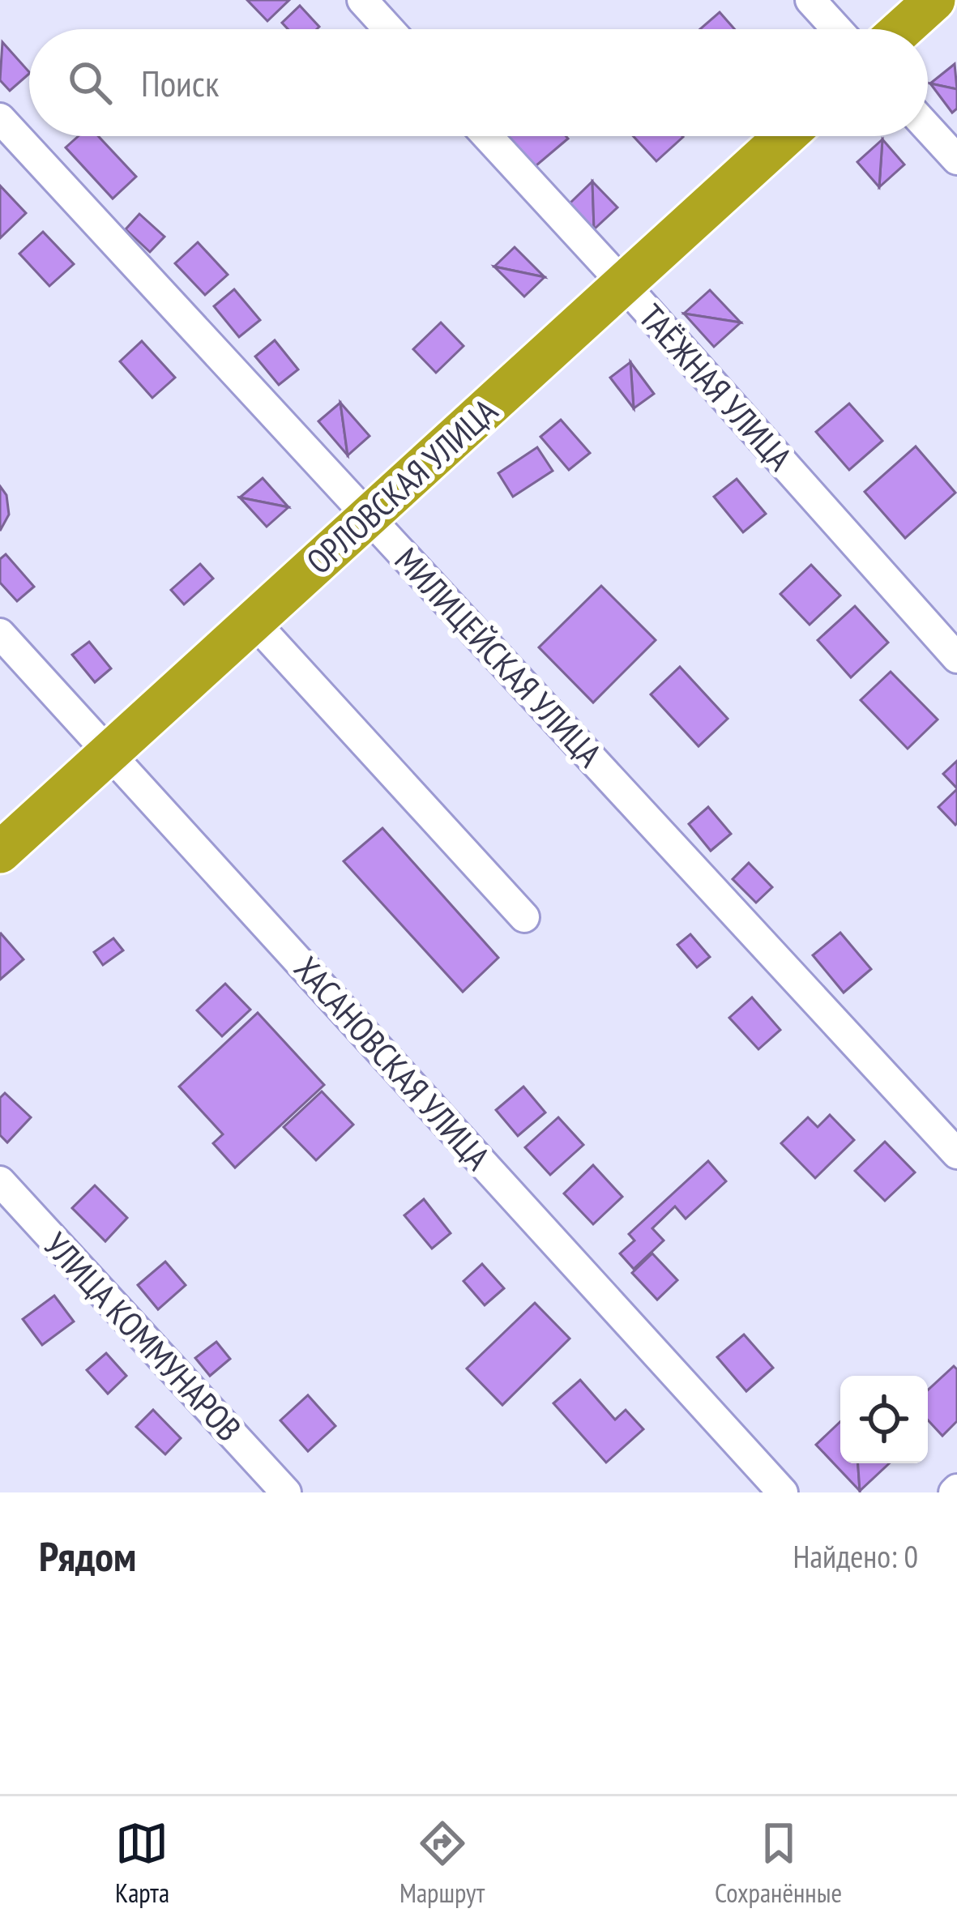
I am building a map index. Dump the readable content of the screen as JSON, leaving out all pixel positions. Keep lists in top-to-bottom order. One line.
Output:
{"streets":{"highway":["ОРЛОВСКАЯ УЛИЦА"],"street":["ТАЁЖНАЯ УЛИЦА","МИЛИЦЕЙСКАЯ УЛИЦА","ХАСАНОВСКАЯ УЛИЦА","УЛИЦА КОММУНАРОВ"]},"crossings":[["ТАЁЖНАЯ УЛИЦА","ОРЛОВСКАЯ УЛИЦА"],["ОРЛОВСКАЯ УЛИЦА","МИЛИЦЕЙСКАЯ УЛИЦА"],["ОРЛОВСКАЯ УЛИЦА","ХАСАНОВСКАЯ УЛИЦА"]],"page":{"search":"Поиск","heading":["Рядом","Найдено: 0"],"nav":["Карта","Маршрут","Сохранённые"]}}
